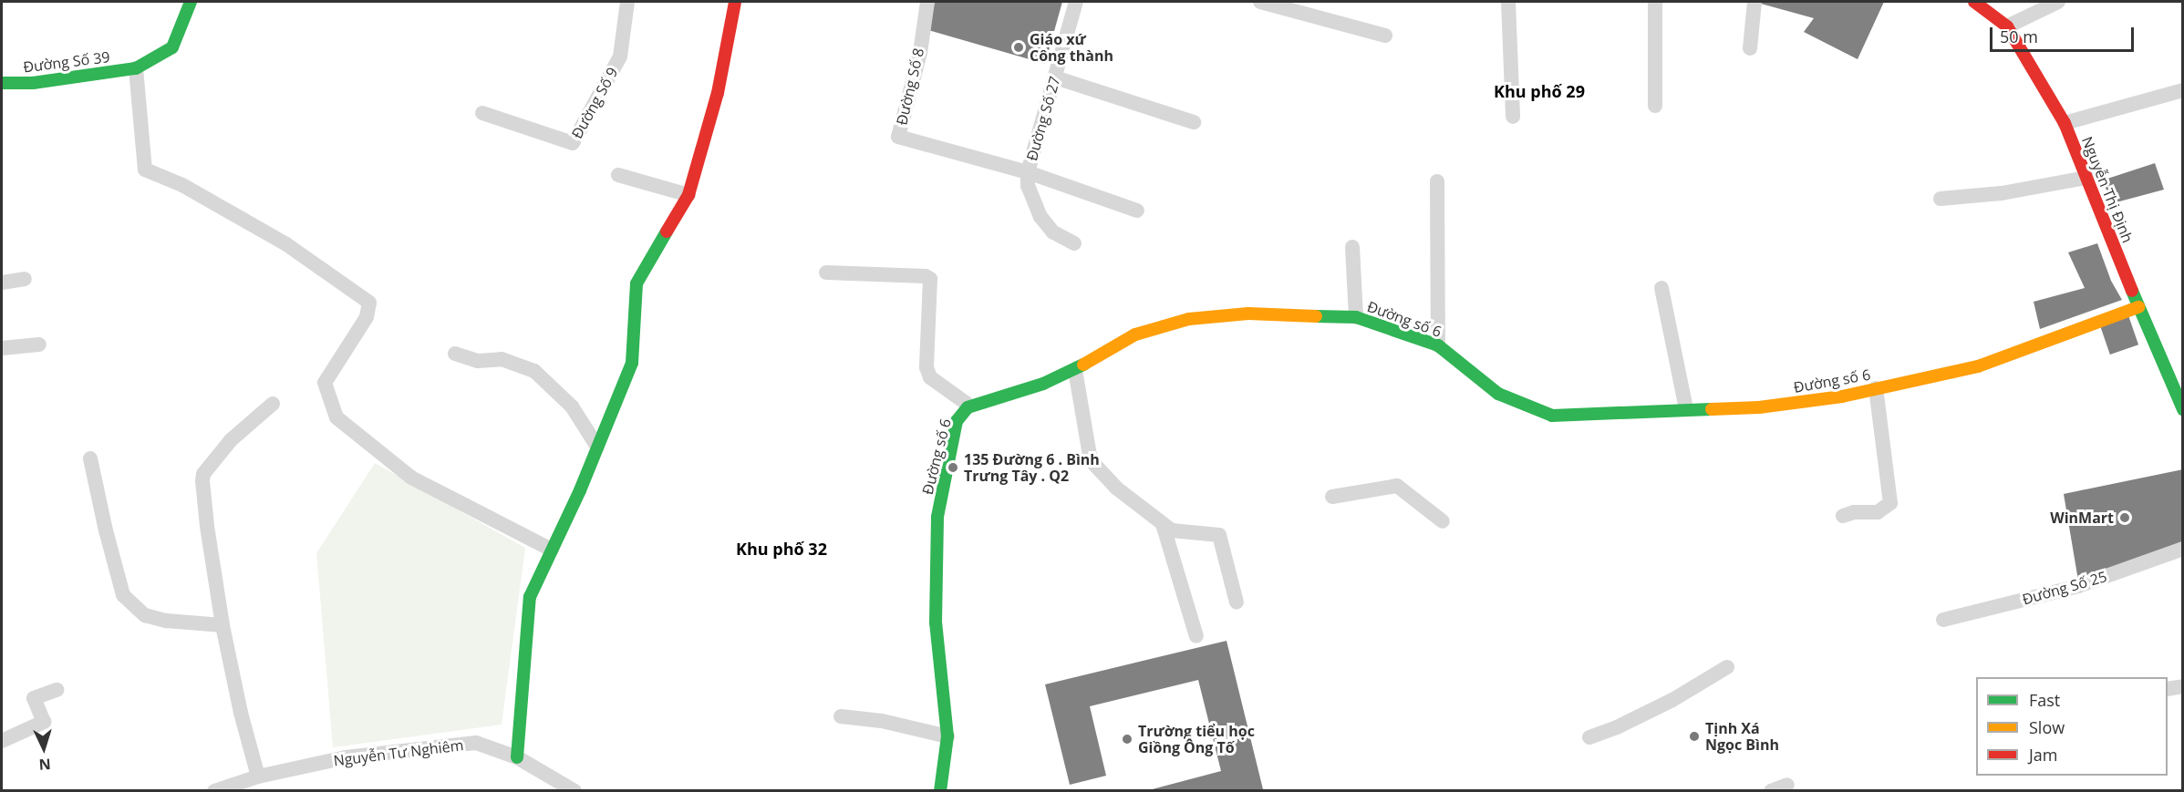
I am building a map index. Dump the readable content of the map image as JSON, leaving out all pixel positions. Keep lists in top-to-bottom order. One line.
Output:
{"streets":{"street":["Đường Số 39","Đường Số 8","Đường Số 9","Đường Số 27","Nguyễn Thị Định","Đường số 6","Đường Số 25","Nguyễn Tư Nghiêm"]},"crossings":[["Đường Số 8","Đường Số 27"],["Nguyễn Thị Định","Đường số 6"]],"districts":["Khu phố 29","Khu phố 32"],"places":["Giáo xứ Công thành","135 Đường 6 . Bình Trưng Tây . Q2","WinMart","Tịnh Xá Ngọc Bình","Trường tiểu học Giồng Ông Tố"],"legend":["Fast","Slow","Jam"],"scale_bar":"50 m","north":"bottom"}
